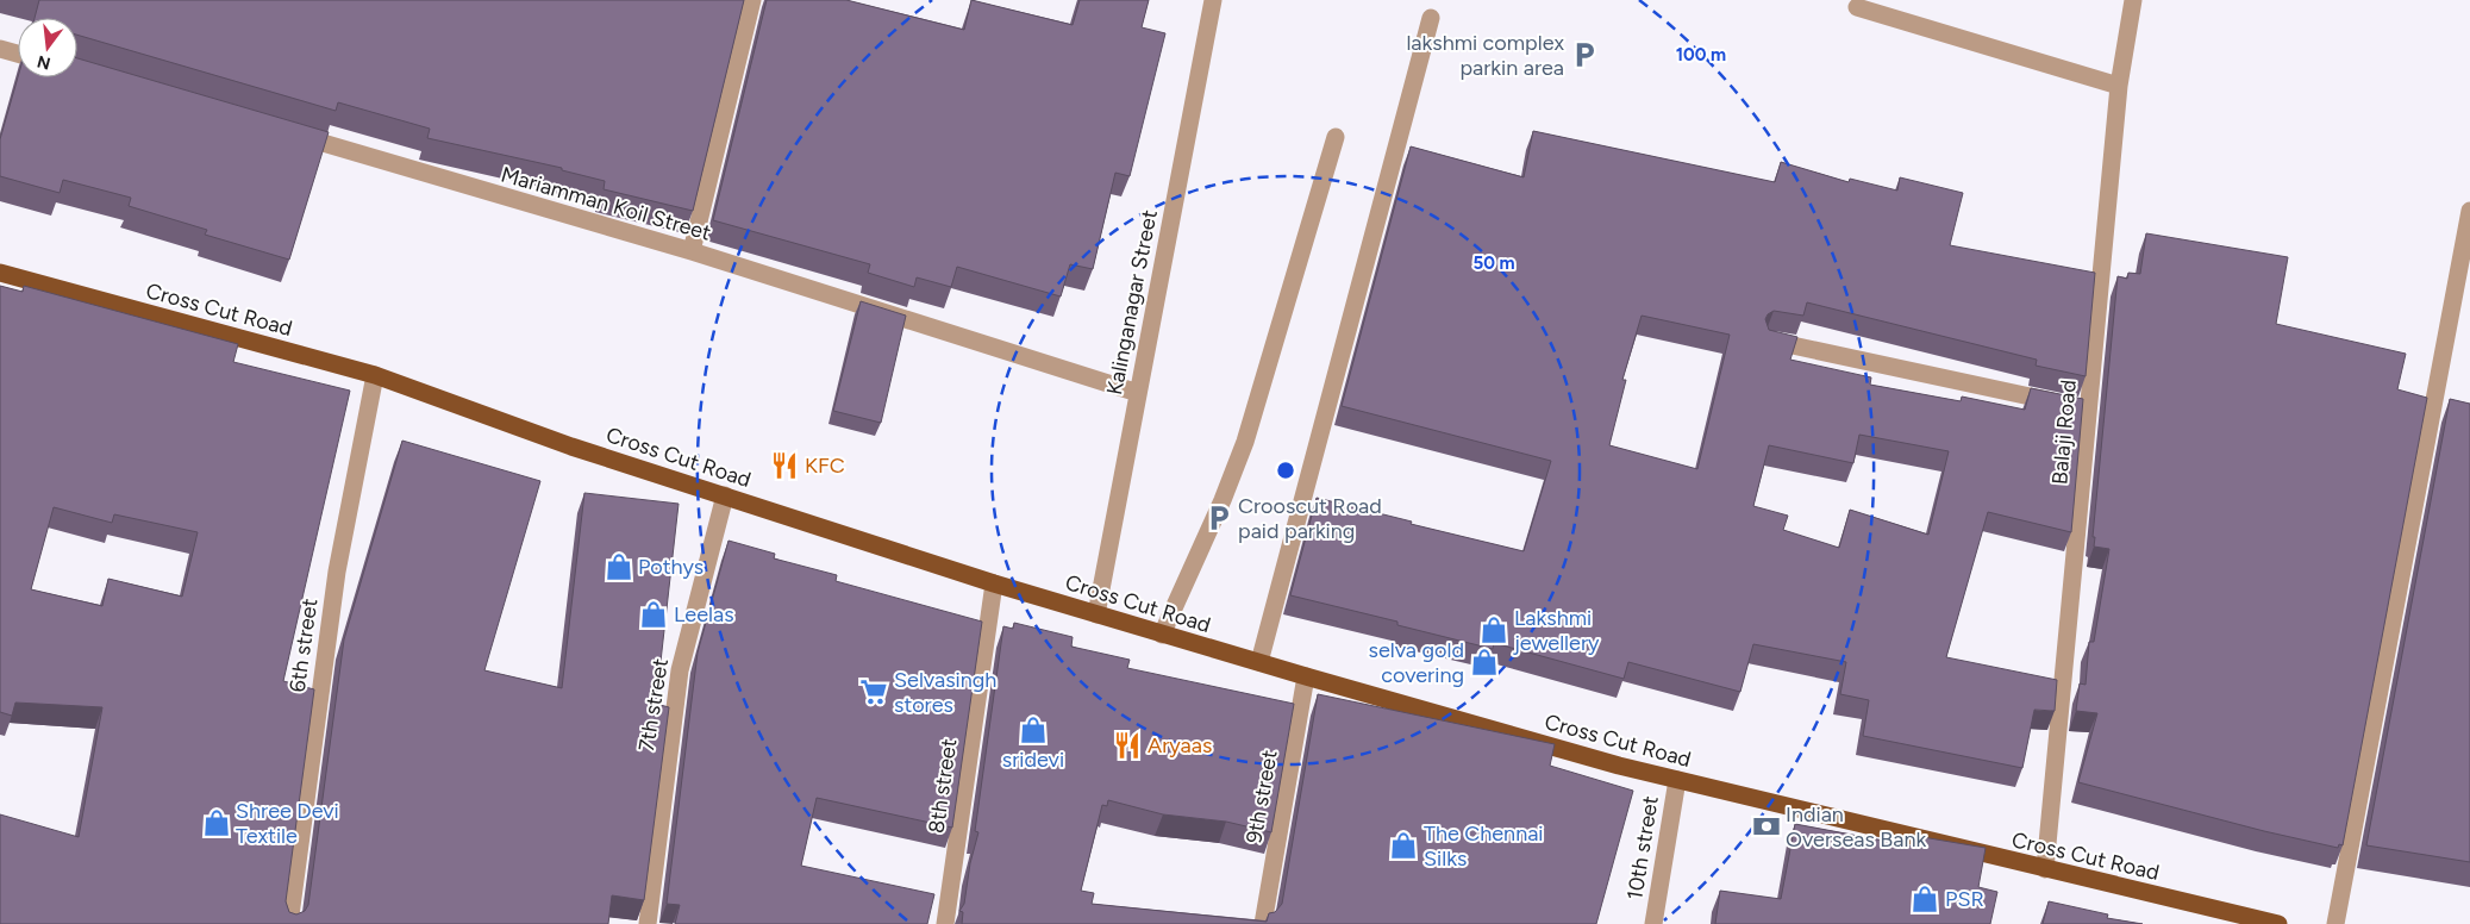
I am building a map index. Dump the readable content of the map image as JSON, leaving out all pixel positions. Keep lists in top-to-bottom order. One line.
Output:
{"streets":{"main road":["Cross Cut Road"],"street":["Mariamman Koil Street","Kalinganagar Street","Balaji Road","6th street","7th street","8th street","9th street","10th street"]},"crossings":[["Mariamman Koil Street","Kalinganagar Street"],["Kalinganagar Street","Cross Cut Road"],["Cross Cut Road","Balaji Road"],["Cross Cut Road","6th street"],["Cross Cut Road","7th street"],["Cross Cut Road","8th street"],["Cross Cut Road","9th street"],["Cross Cut Road","10th street"]],"places":{"parking":["lakshmi complex parkin area","Crooscut Road paid parking"],"restaurant":["KFC","Aryaas"],"shop":["Pothys","Leelas","Lakshmi jewellery","selva gold covering","sridevi","Shree Devi Textile","The Chennai Silks","PSR"],"supermarket":["Selvasingh stores"],"bank":["Indian Overseas Bank"]},"north":"bottom","rings":["100 m","50 m"]}
